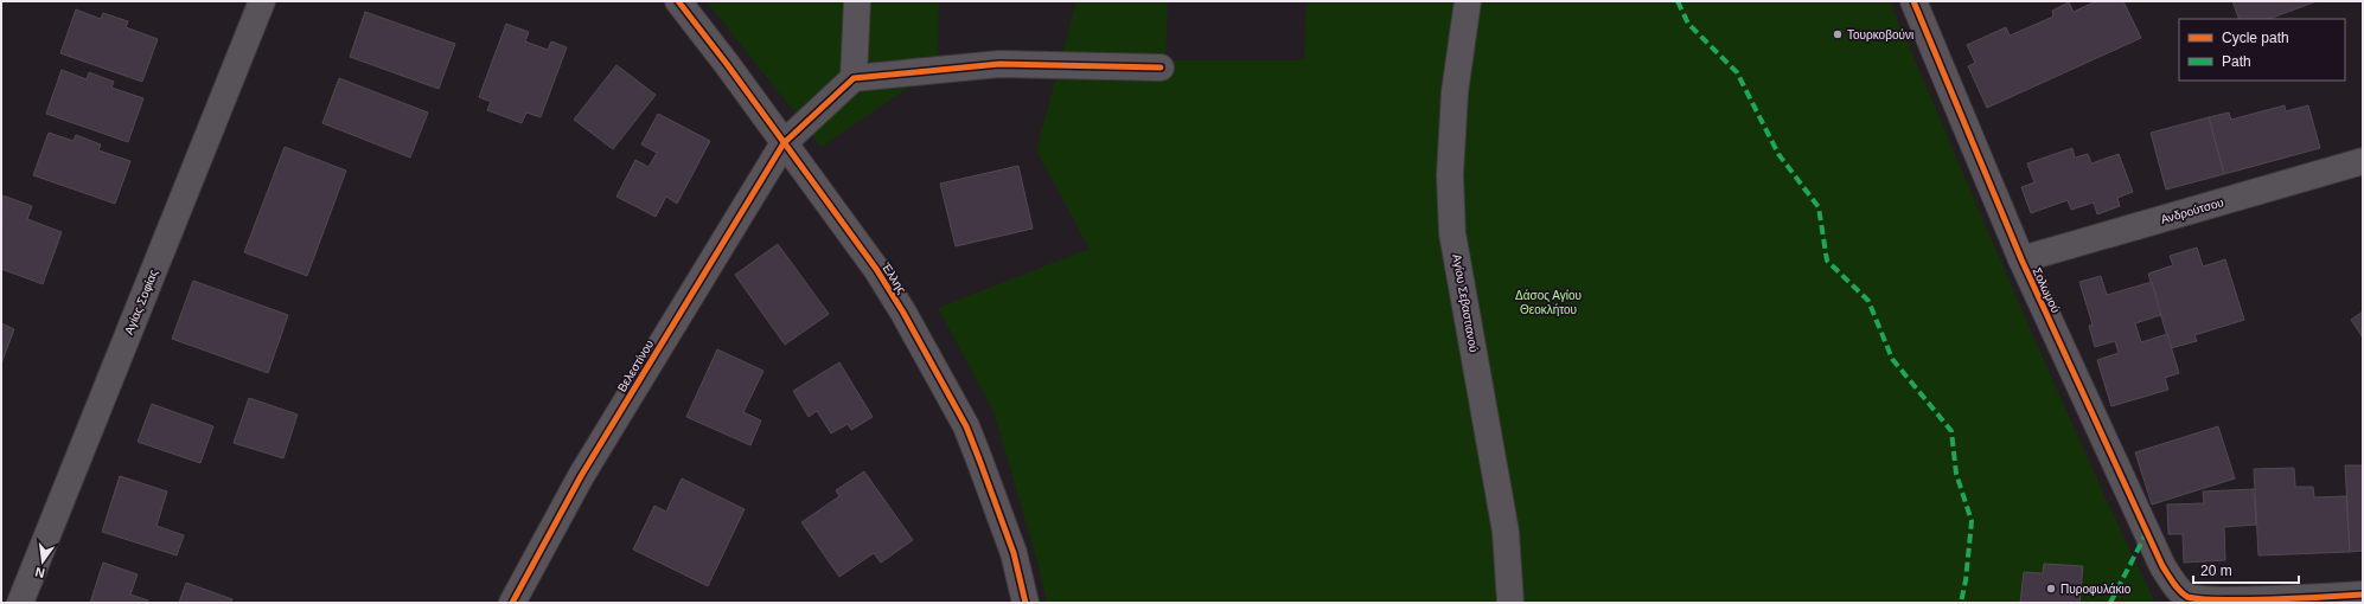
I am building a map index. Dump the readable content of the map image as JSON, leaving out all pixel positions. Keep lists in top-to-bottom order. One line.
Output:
{"streets":{"street":["Ανδρούτσου","Έλλης","Σολωμού","Αγίας Σοφίας","Αγίου Σεβαστιανού","Βελεστίνου"]},"crossings":[["Ανδρούτσου","Σολωμού"],["Έλλης","Βελεστίνου"]],"parks":["Δάσος Αγίου Θεοκλήτου"],"places":["Τουρκοβούνι","Πυροφυλάκιο"],"legend":["Cycle path","Path"],"scale_bar":"20 m","north":"bottom"}
